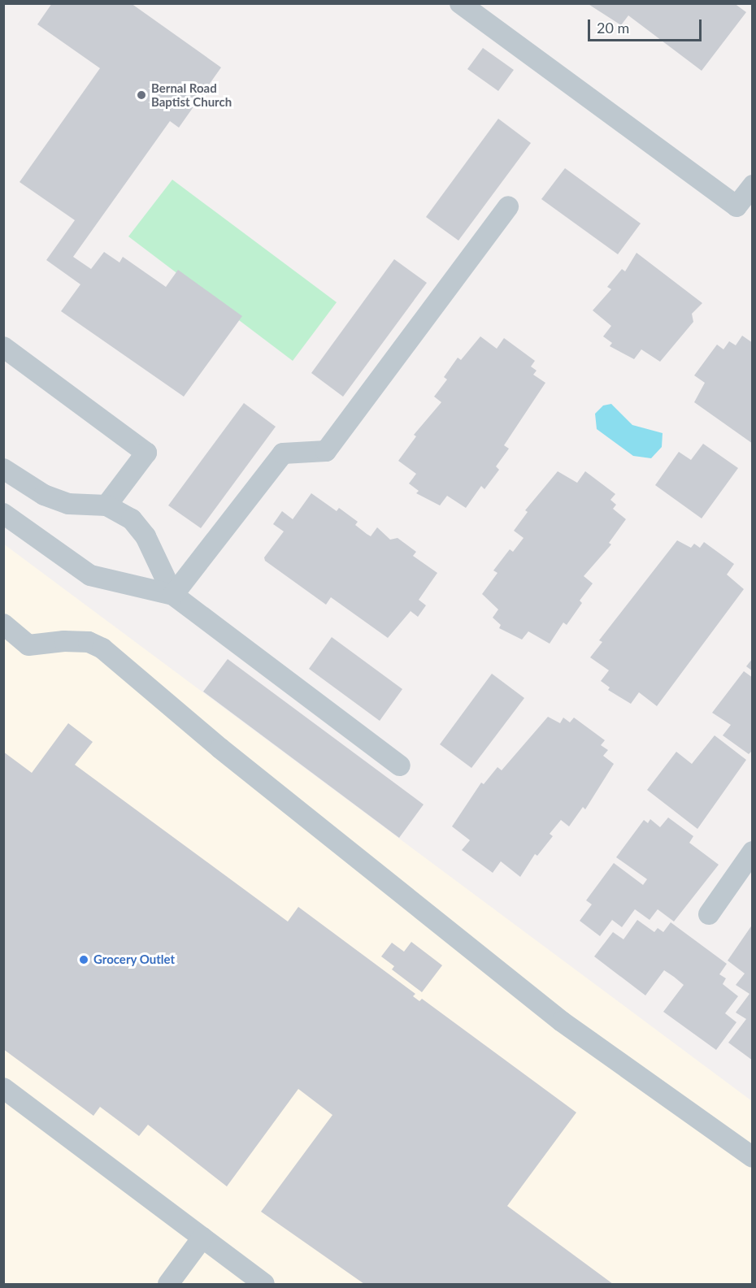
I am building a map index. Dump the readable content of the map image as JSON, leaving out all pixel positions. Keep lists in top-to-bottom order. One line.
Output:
{"places":["Bernal Road Baptist Church","Grocery Outlet"],"scale_bar":"20 m"}
